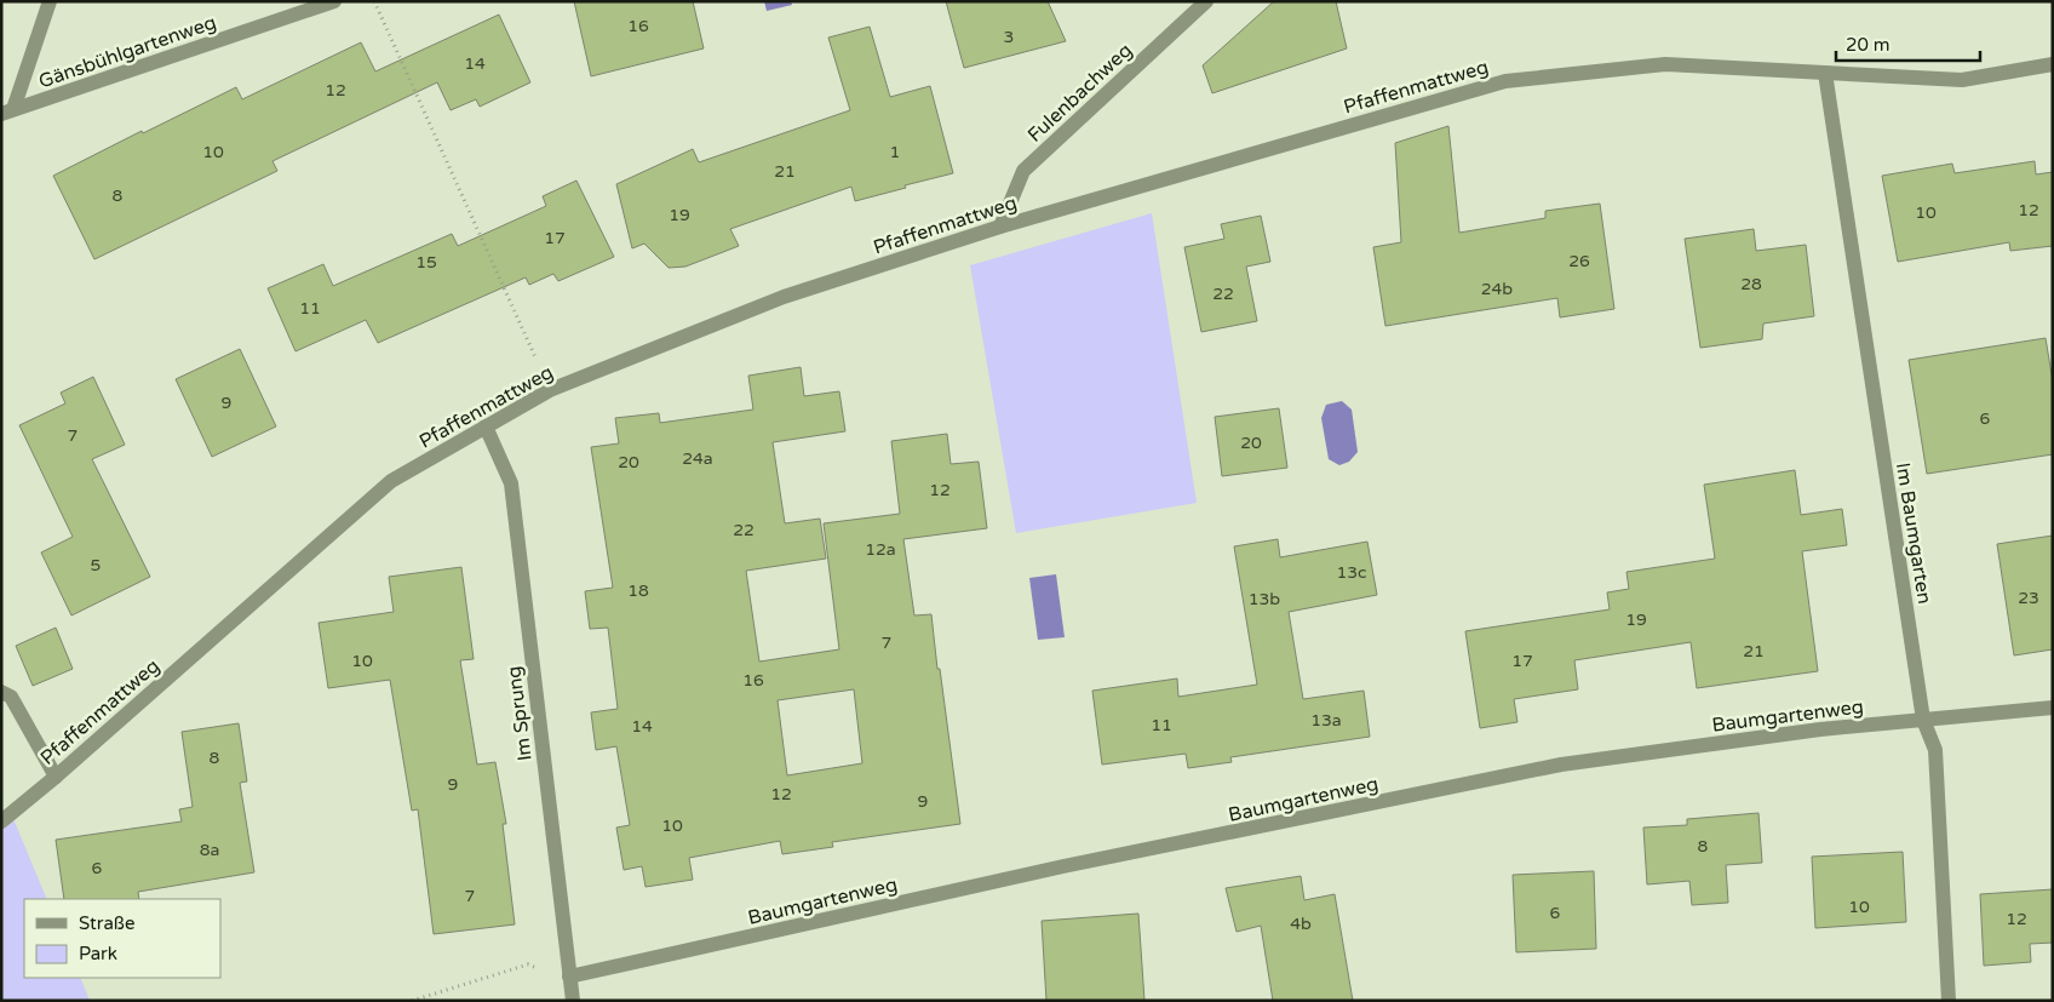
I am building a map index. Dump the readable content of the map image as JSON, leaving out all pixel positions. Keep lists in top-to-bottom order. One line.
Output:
{"streets":{"street":["Gänsbühlgartenweg","Pfaffenmattweg","Fulenbachweg","Im Baumgarten","Im Sprung","Baumgartenweg"]},"crossings":[["Pfaffenmattweg","Fulenbachweg"],["Pfaffenmattweg","Im Baumgarten"],["Pfaffenmattweg","Im Sprung"],["Im Baumgarten","Baumgartenweg"],["Im Sprung","Baumgartenweg"]],"house_numbers":["16","3","14","12","10","1","21","8","12","10","19","17","26","15","28","24b","22","11","9","6","7","20","24a","20","12","22","12a","5","13c","18","23","13b","19","7","21","10","17","16","13a","11","14","8","9","12","9","10","8","8a","6","7","10","6","12","4b"],"legend":["Straße","Park"],"scale_bar":"20 m"}
